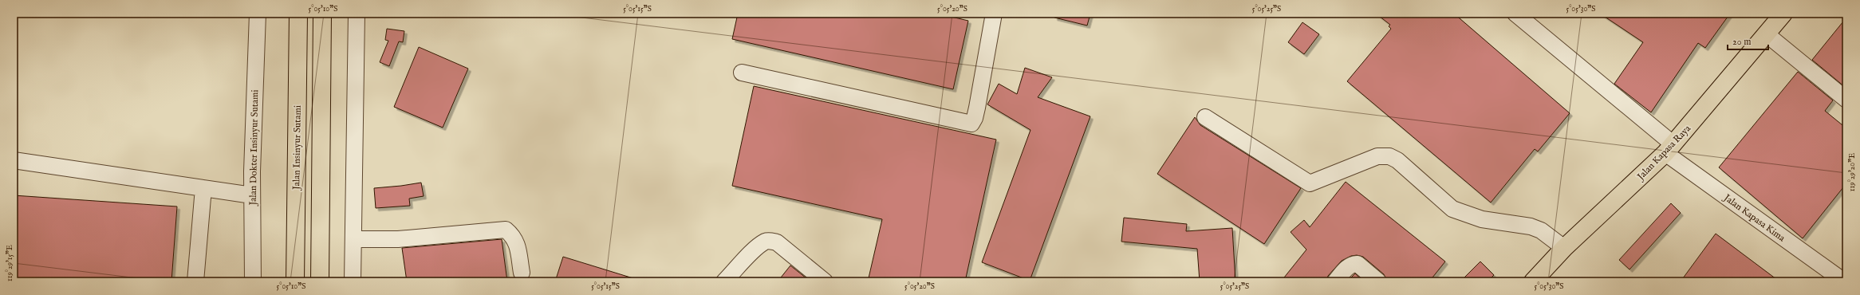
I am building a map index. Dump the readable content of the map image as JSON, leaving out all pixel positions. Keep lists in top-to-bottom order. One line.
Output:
{"streets":{"main road":["Jalan Insinyur Sutami","Jalan Kapasa Raya"],"street":["Jalan Dokter Insinyur Sutami","Jalan Kapasa Kima"]},"crossings":[["Jalan Kapasa Raya","Jalan Kapasa Kima"]],"scale_bar":"20 m","coordinates":["5°05'10\"S","5°05'15\"S","5°05'20\"S","5°05'25\"S","5°05'30\"S","119°29'20\"E","119°29'15\"E"]}
